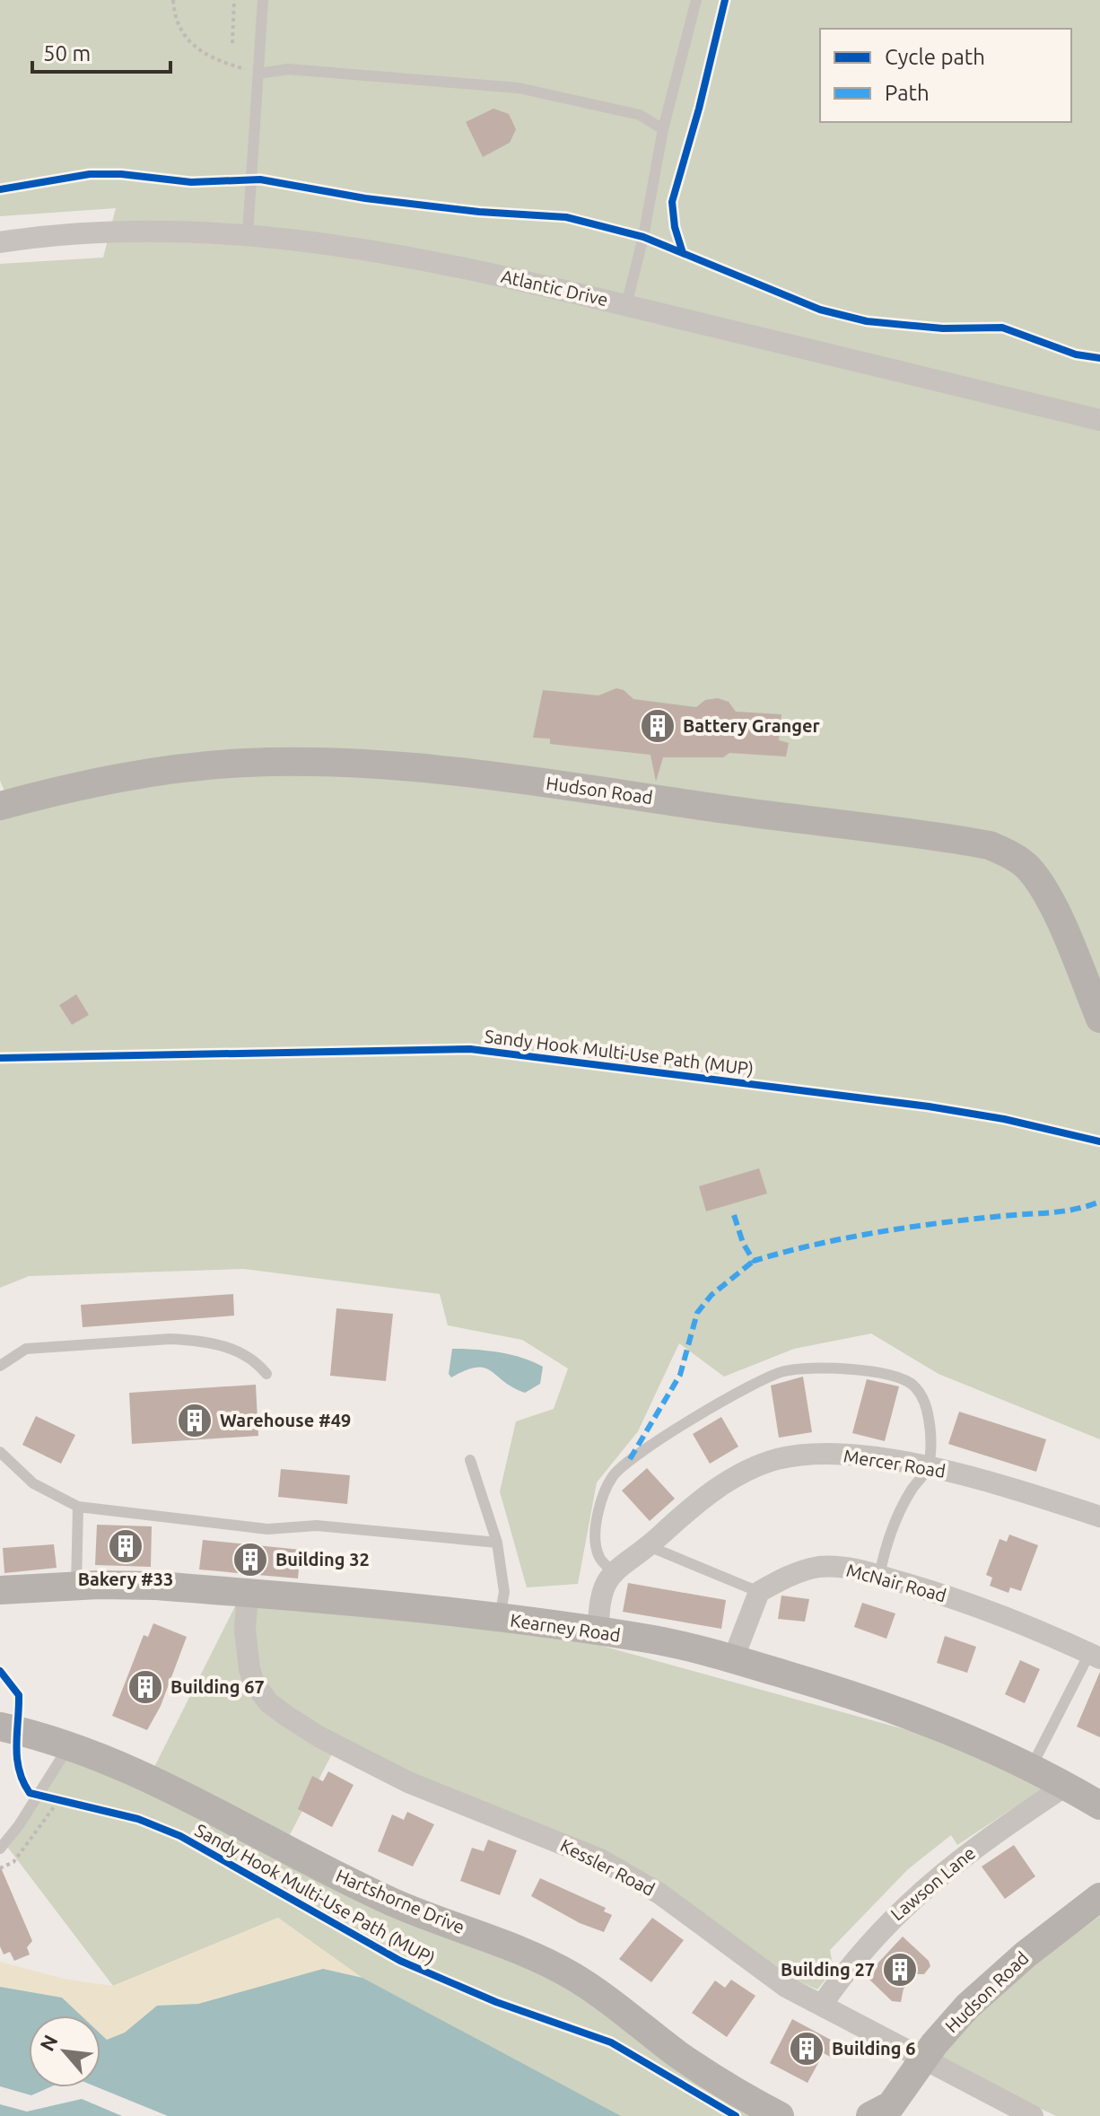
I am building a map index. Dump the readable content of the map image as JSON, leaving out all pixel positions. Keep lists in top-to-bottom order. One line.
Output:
{"streets":{"street":["Atlantic Drive","Hudson Road","Mercer Road","McNair Road","Kearney Road","Kessler Road","Lawson Lane","Hartshorne Drive"],"cycle path":["Sandy Hook Multi-Use Path (MUP)"]},"crossings":[["Hudson Road","Kessler Road"],["Mercer Road","Kearney Road"],["Kearney Road","Kessler Road"],["Kearney Road","Lawson Lane"],["Kessler Road","Lawson Lane"]],"places":{"building":["Battery Granger","Warehouse #49","Bakery #33","Building 32","Building 67","Building 27","Building 6"]},"legend":["Cycle path","Path"],"scale_bar":"50 m","north":"top left"}
